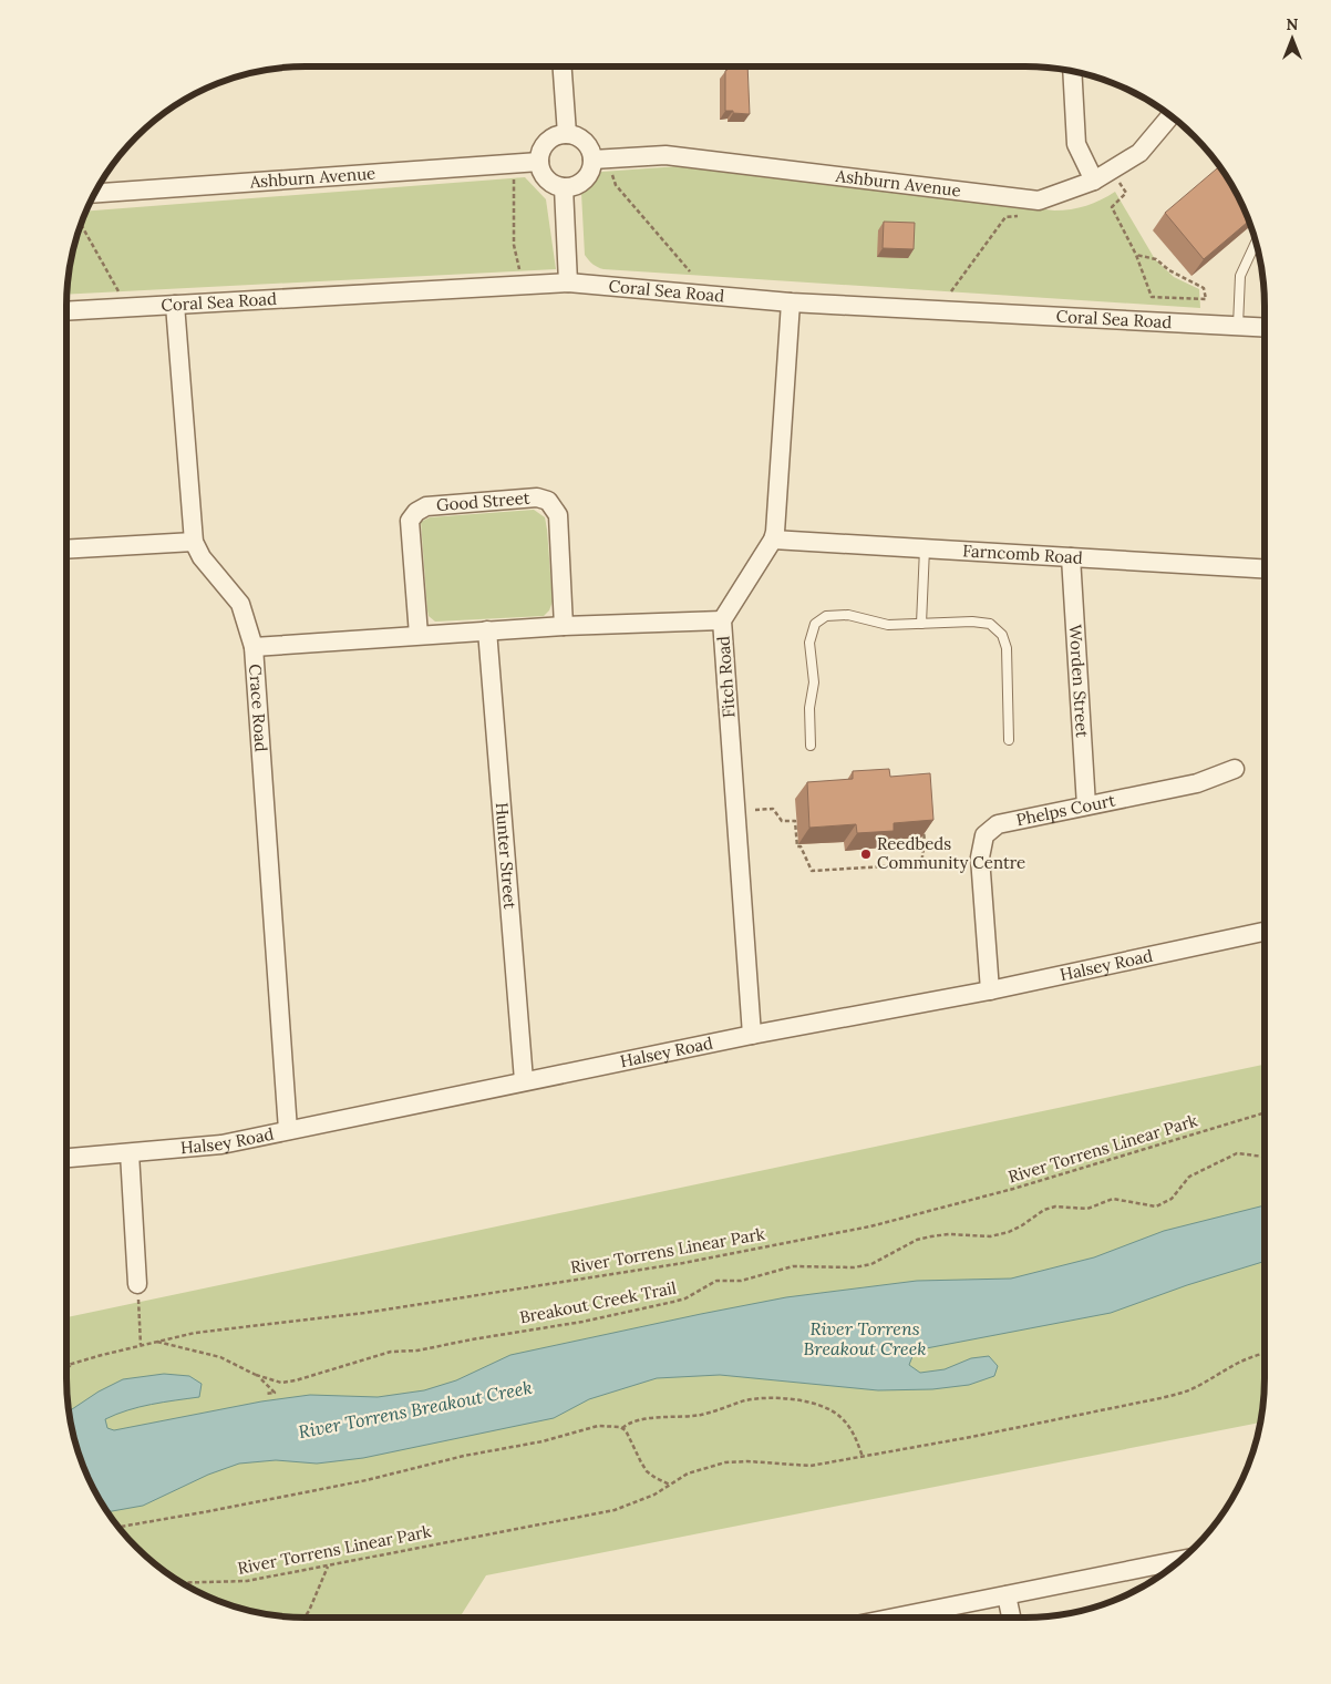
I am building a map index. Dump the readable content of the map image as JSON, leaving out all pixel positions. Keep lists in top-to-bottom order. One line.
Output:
{"streets":{"street":["Ashburn Avenue","Coral Sea Road","Good Street","Farncomb Road","Fitch Road","Worden Street","Crace Road","Phelps Court","Hunter Street","Halsey Road"],"path":["River Torrens Linear Park","Breakout Creek Trail"]},"crossings":[["Coral Sea Road","Fitch Road"],["Coral Sea Road","Crace Road"],["Farncomb Road","Fitch Road"],["Farncomb Road","Worden Street"],["Fitch Road","Halsey Road"],["Worden Street","Phelps Court"],["Crace Road","Halsey Road"],["Phelps Court","Halsey Road"],["Hunter Street","Halsey Road"]],"water":["River Torrens Breakout Creek"],"places":["Reedbeds Community Centre"],"north":"top"}
